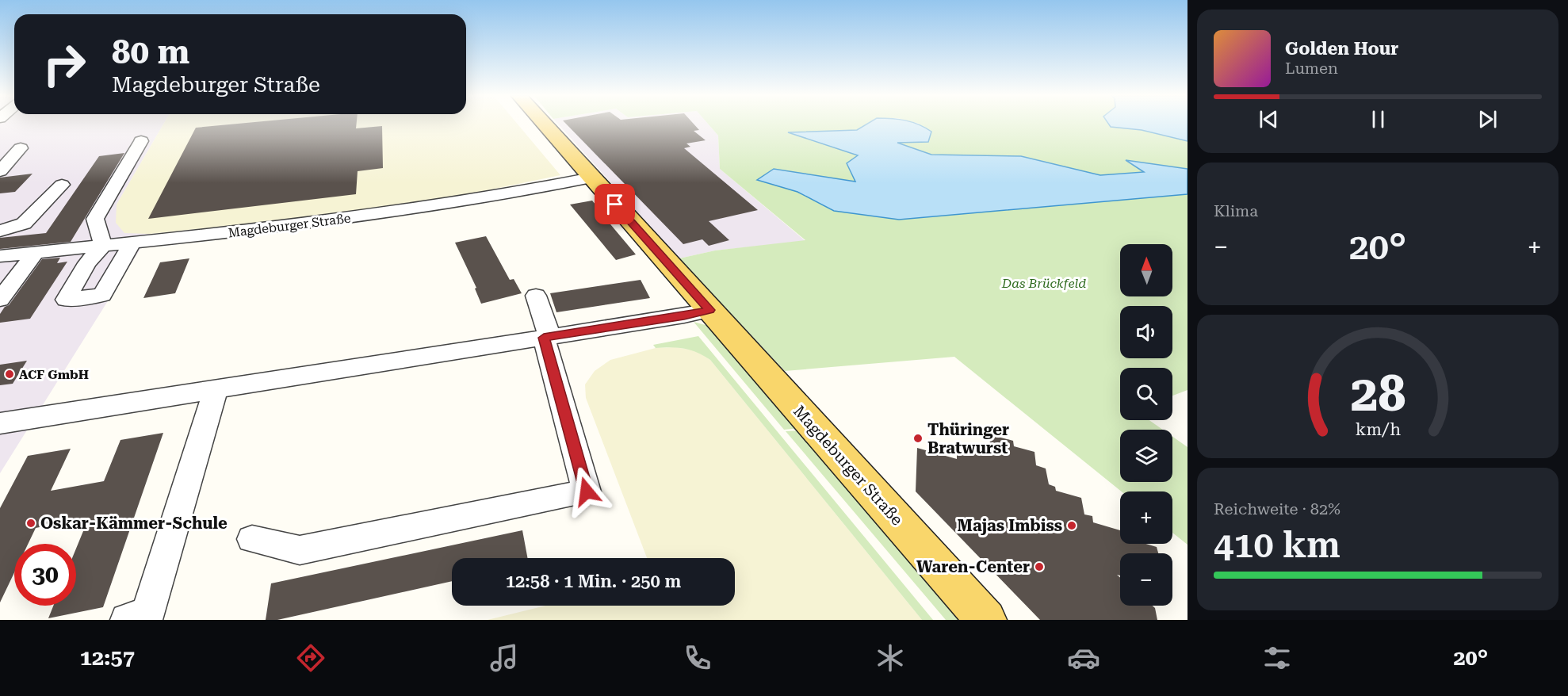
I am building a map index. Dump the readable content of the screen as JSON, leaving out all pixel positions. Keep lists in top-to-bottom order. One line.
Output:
{"streets":{"main road":["Magdeburger Straße"]},"parks":["Das Brückfeld"],"places":["ACF GmbH","Thüringer Bratwurst","Oskar-Kämmer-Schule","Majas Imbiss","Waren-Center"],"north":"top","page":{"turn":["80 m","Magdeburger Straße"],"song":["Golden Hour","Lumen"],"tile":["Klima",["Reichweite · 82%","410 km"]],"heat":["−","20°","+"],"map_buttons":["+","−"],"limit":"30","trip":"12:58 · 1 Min. · 250 m","tabs":["12:57","20°"],"gauge":["28","km/h"]}}
